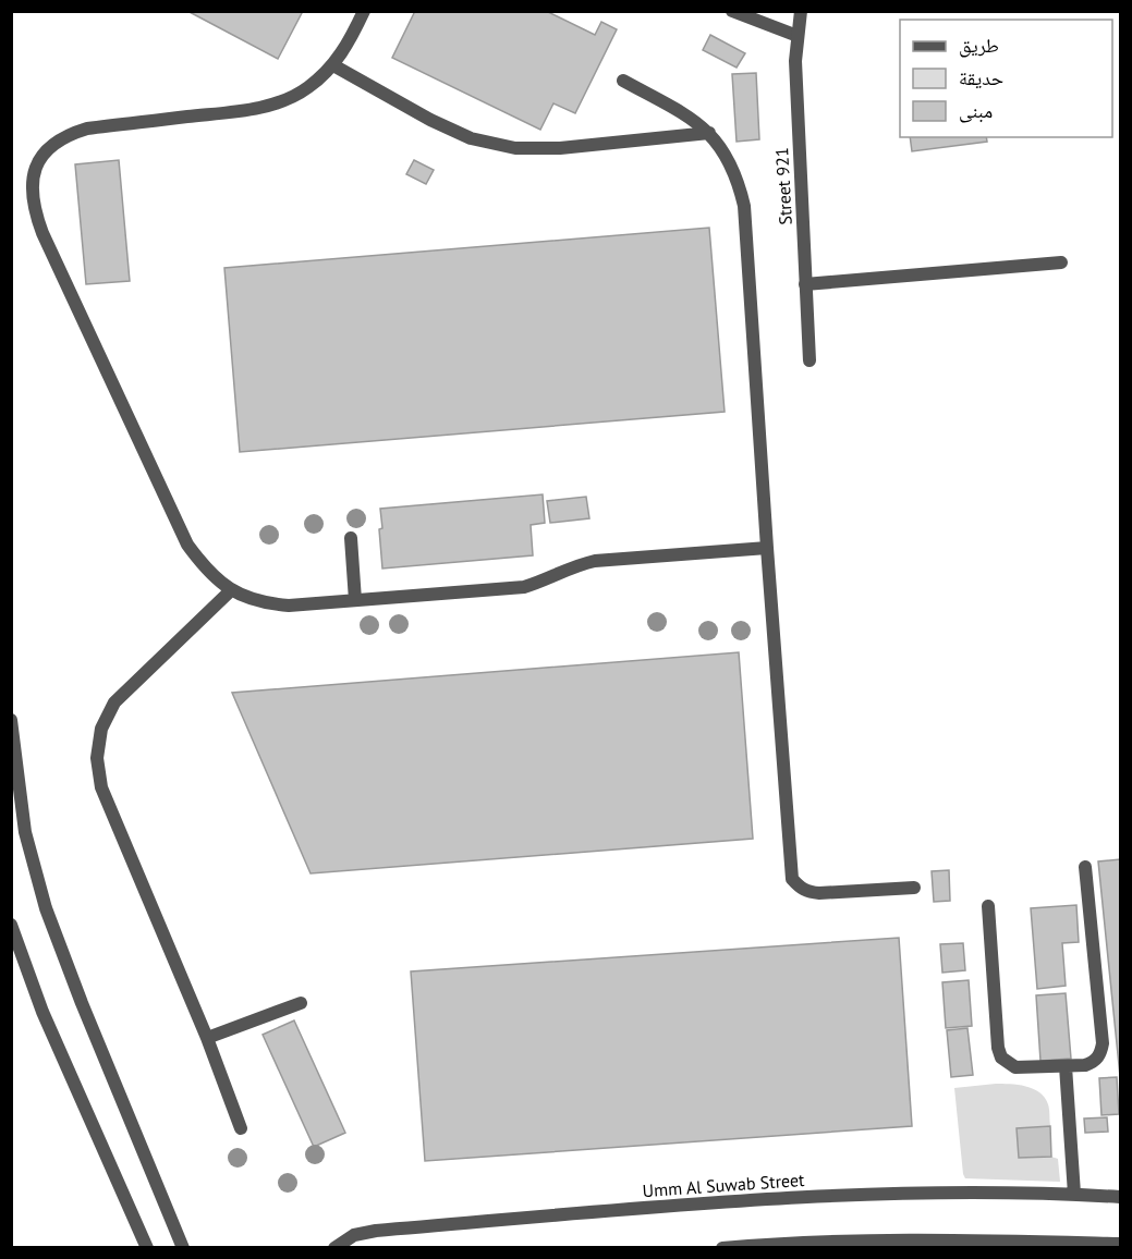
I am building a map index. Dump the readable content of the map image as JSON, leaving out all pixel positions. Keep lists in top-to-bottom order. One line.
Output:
{"streets":{"street":["Street 921","Umm Al Suwab Street"]},"legend":["طريق","حديقة","مبنى"]}
